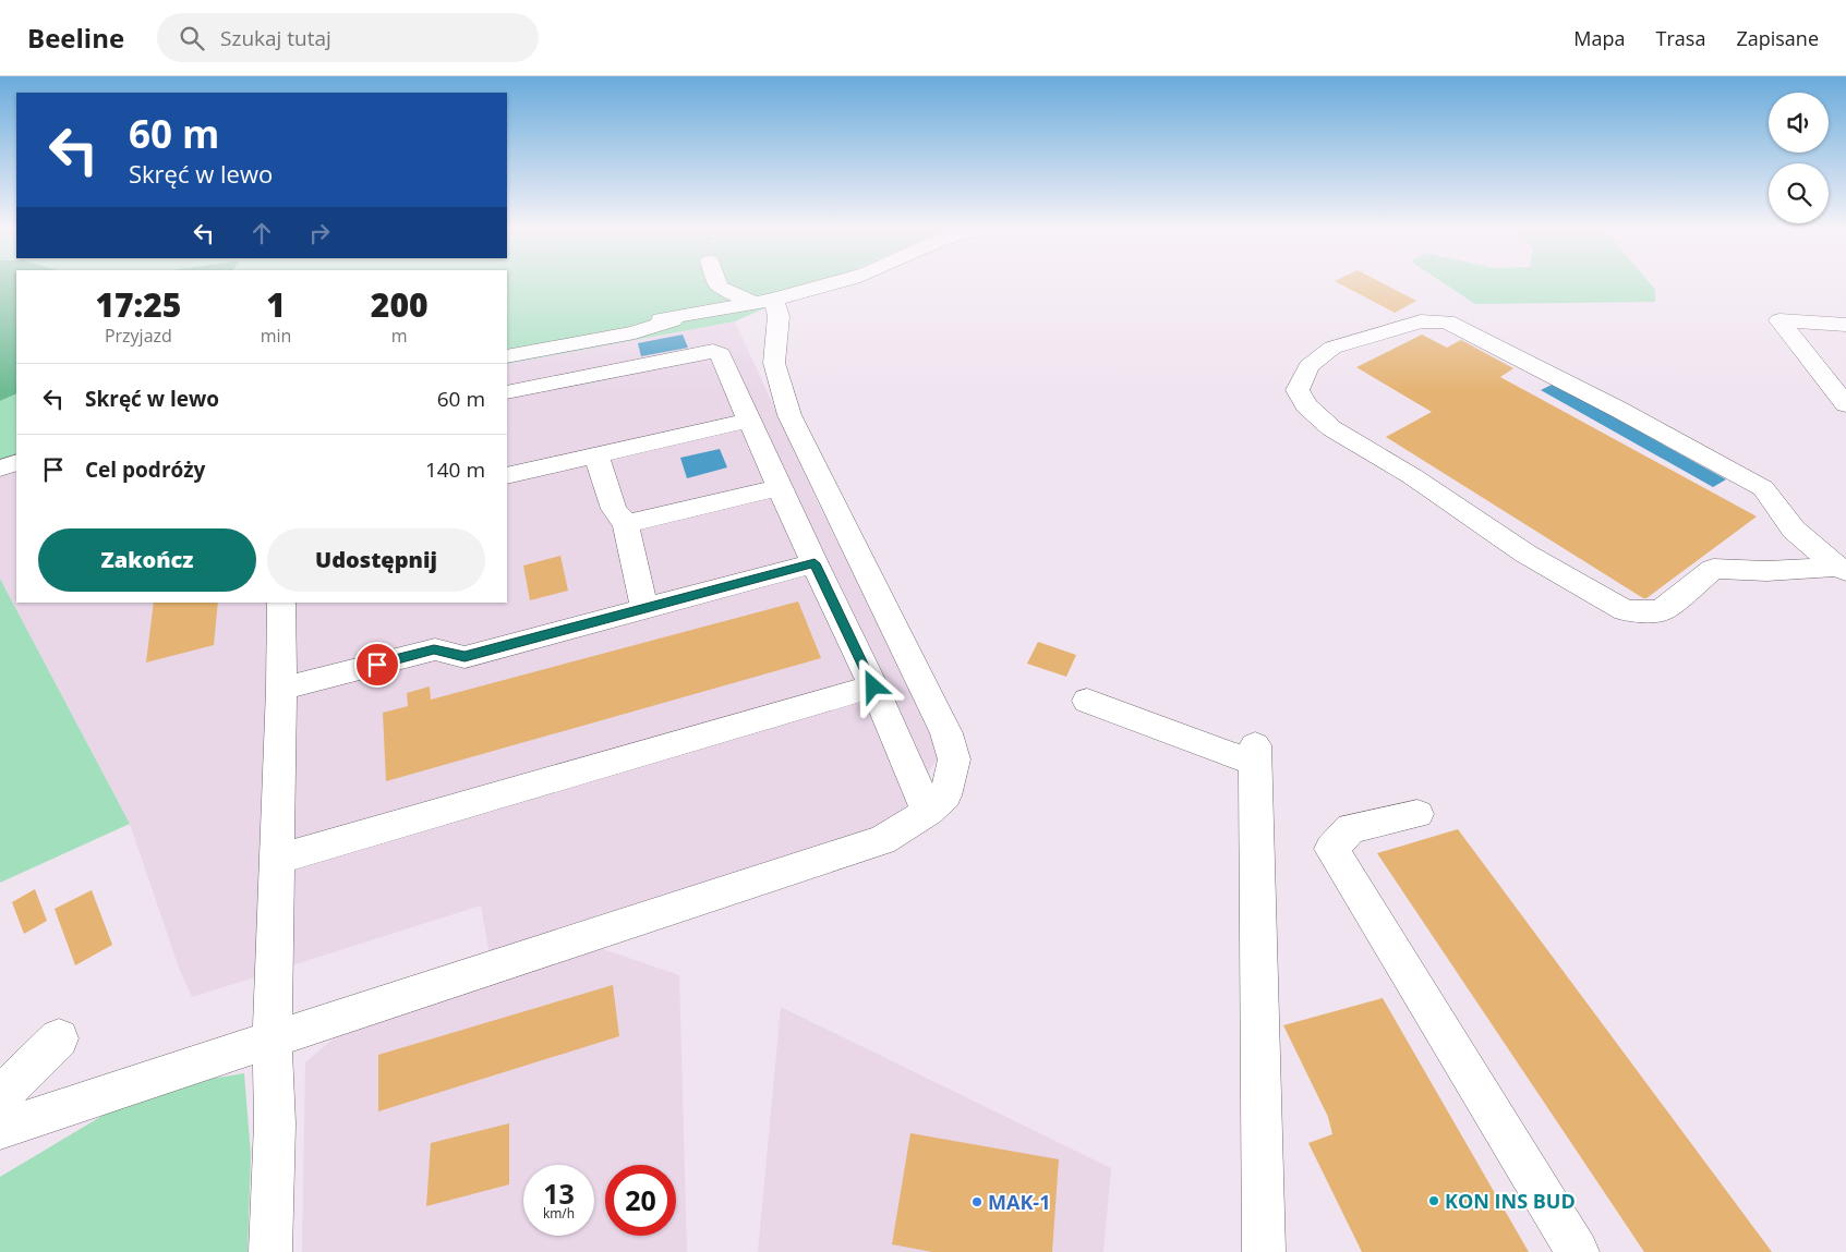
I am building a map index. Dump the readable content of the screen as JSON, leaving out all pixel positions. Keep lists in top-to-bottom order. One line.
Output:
{"places":["KON INS BUD","MAK-1"],"page":{"header":"Beeline","search":"Szukaj tutaj","nav":["Mapa","Trasa","Zapisane"],"turn":["60 m","Skręć w lewo"],"eta":["17:25","Przyjazd","1","min","200","m"],"list":[{"name":"Skręć w lewo","value":"60 m"},{"name":"Cel podróży","value":"140 m"}],"buttons":["Zakończ","Udostępnij"],"speed":"13 km/h","limit":"20"}}
